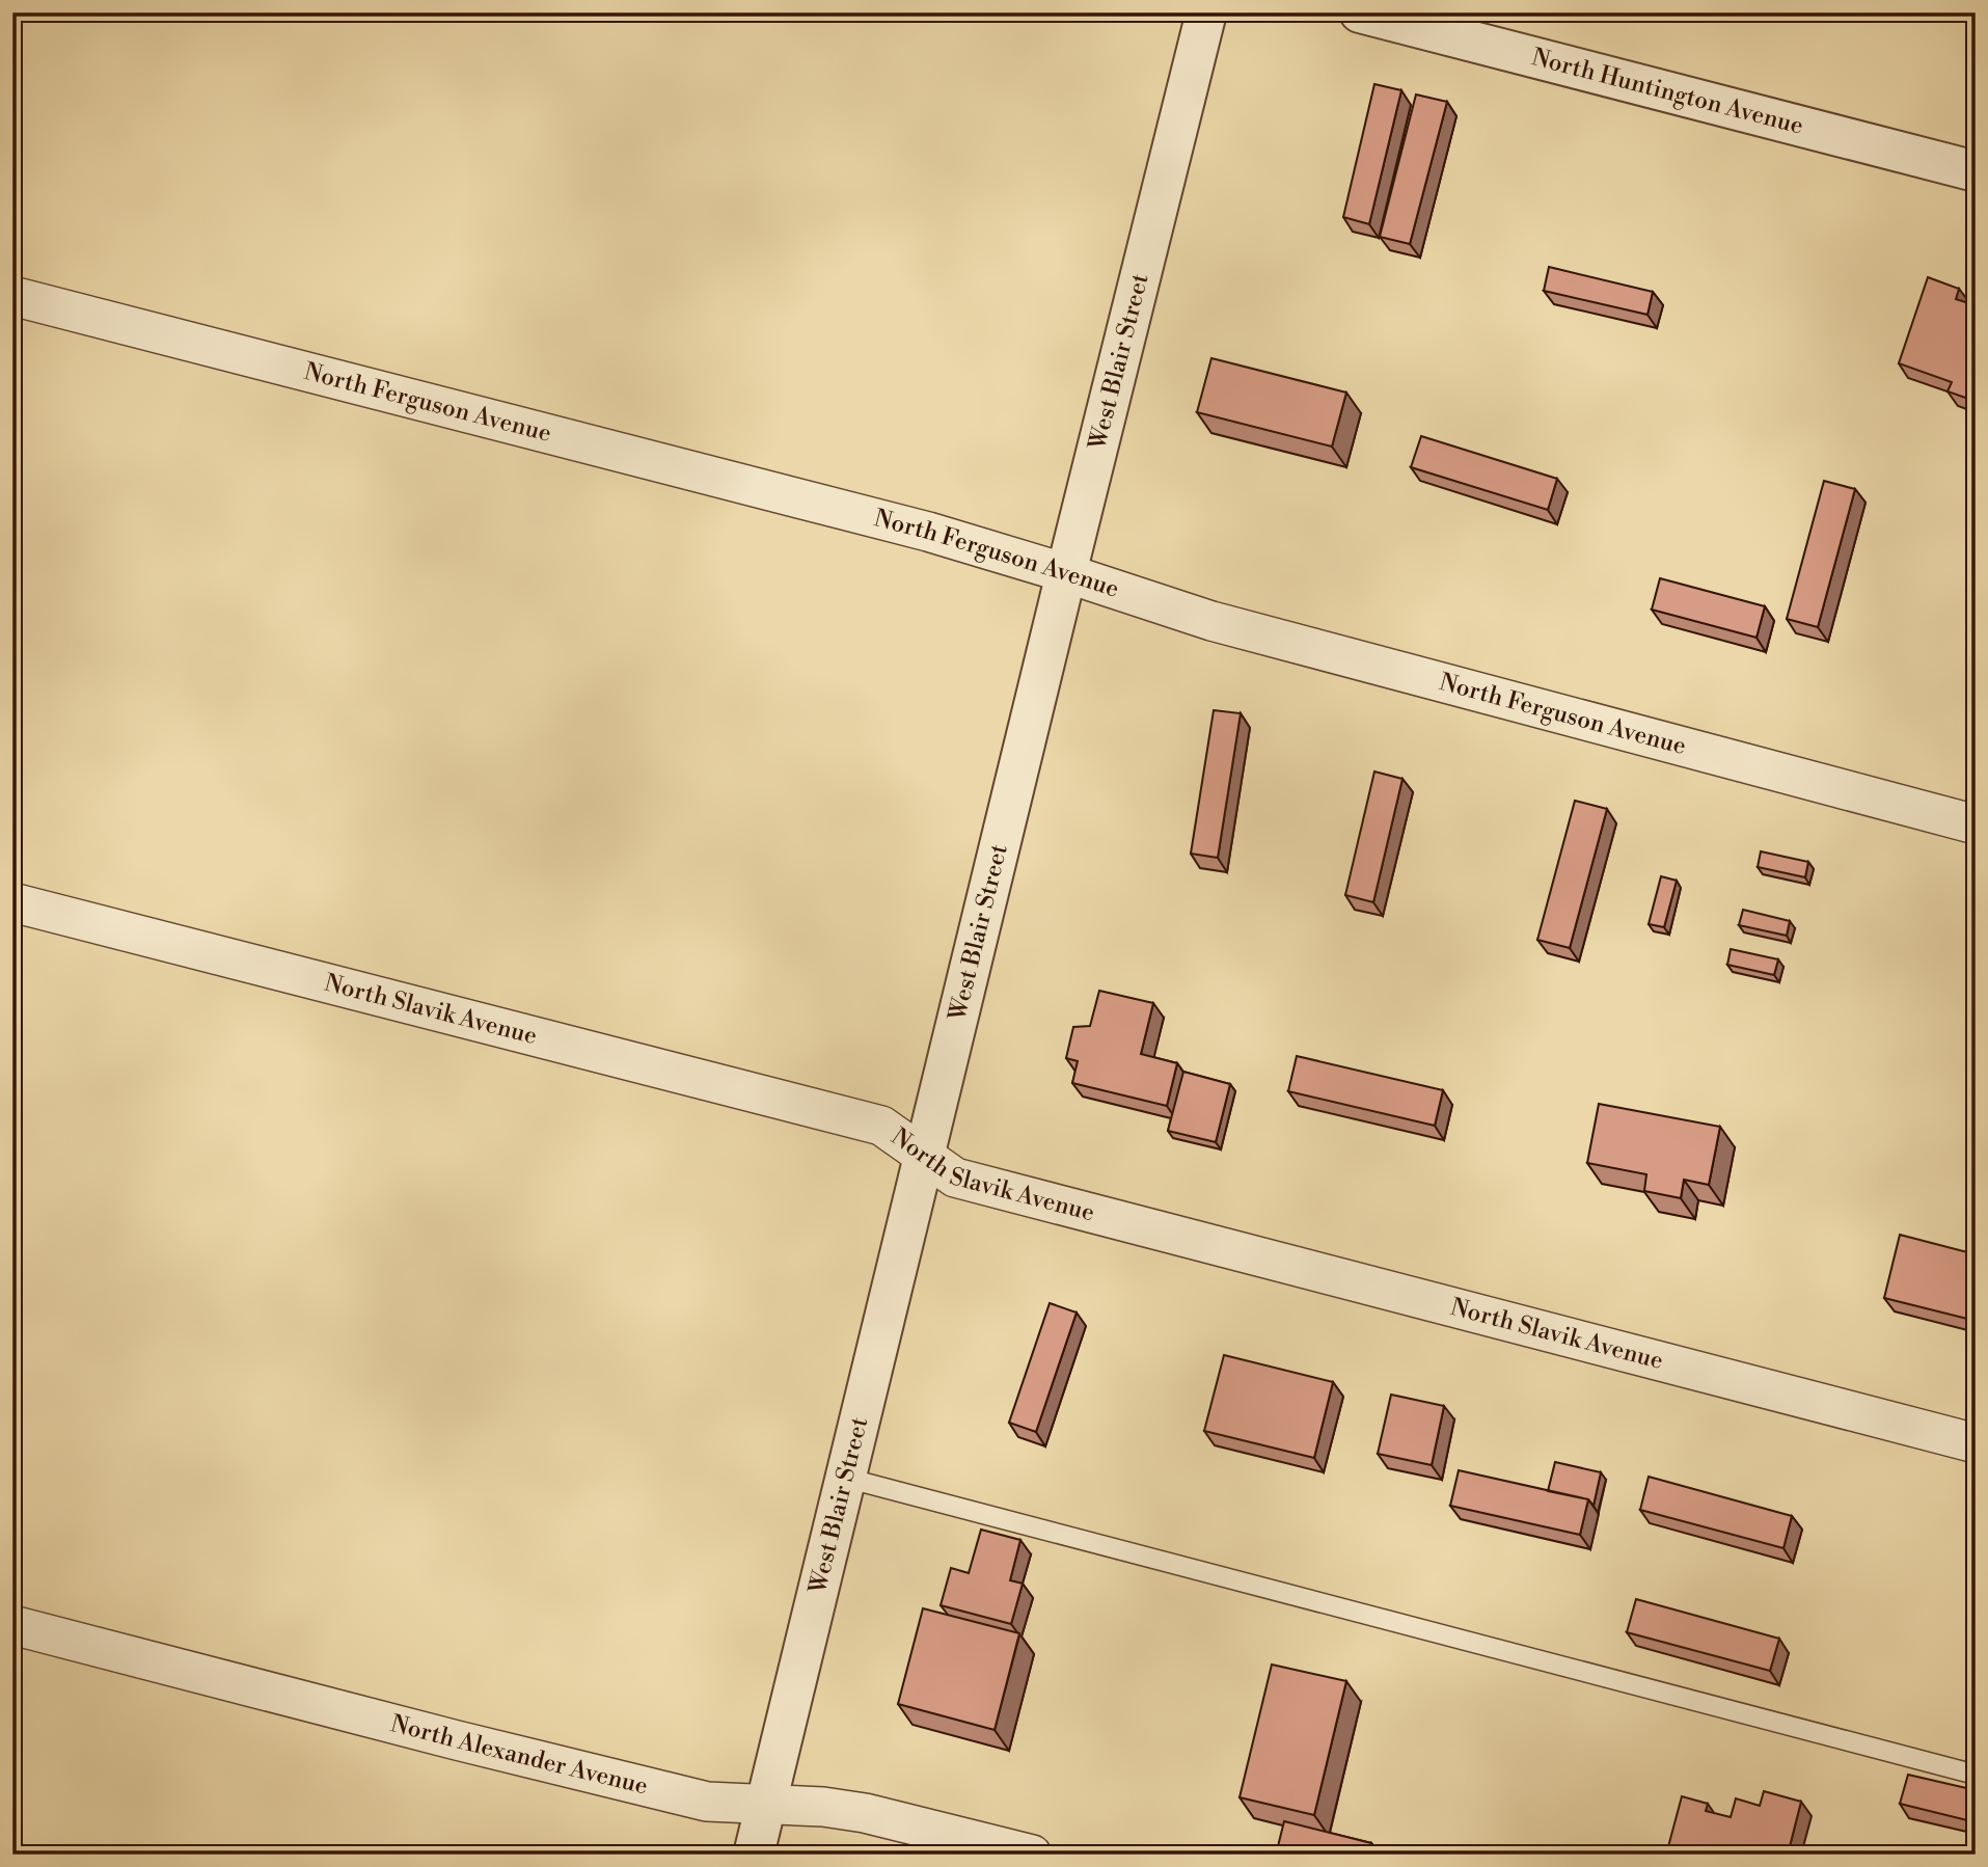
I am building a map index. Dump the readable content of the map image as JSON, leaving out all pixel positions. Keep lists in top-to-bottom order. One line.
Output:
{"streets":{"street":["North Huntington Avenue","West Blair Street","North Ferguson Avenue","North Slavik Avenue","North Alexander Avenue"]},"crossings":[["West Blair Street","North Ferguson Avenue"],["West Blair Street","North Slavik Avenue"],["West Blair Street","North Alexander Avenue"]]}
